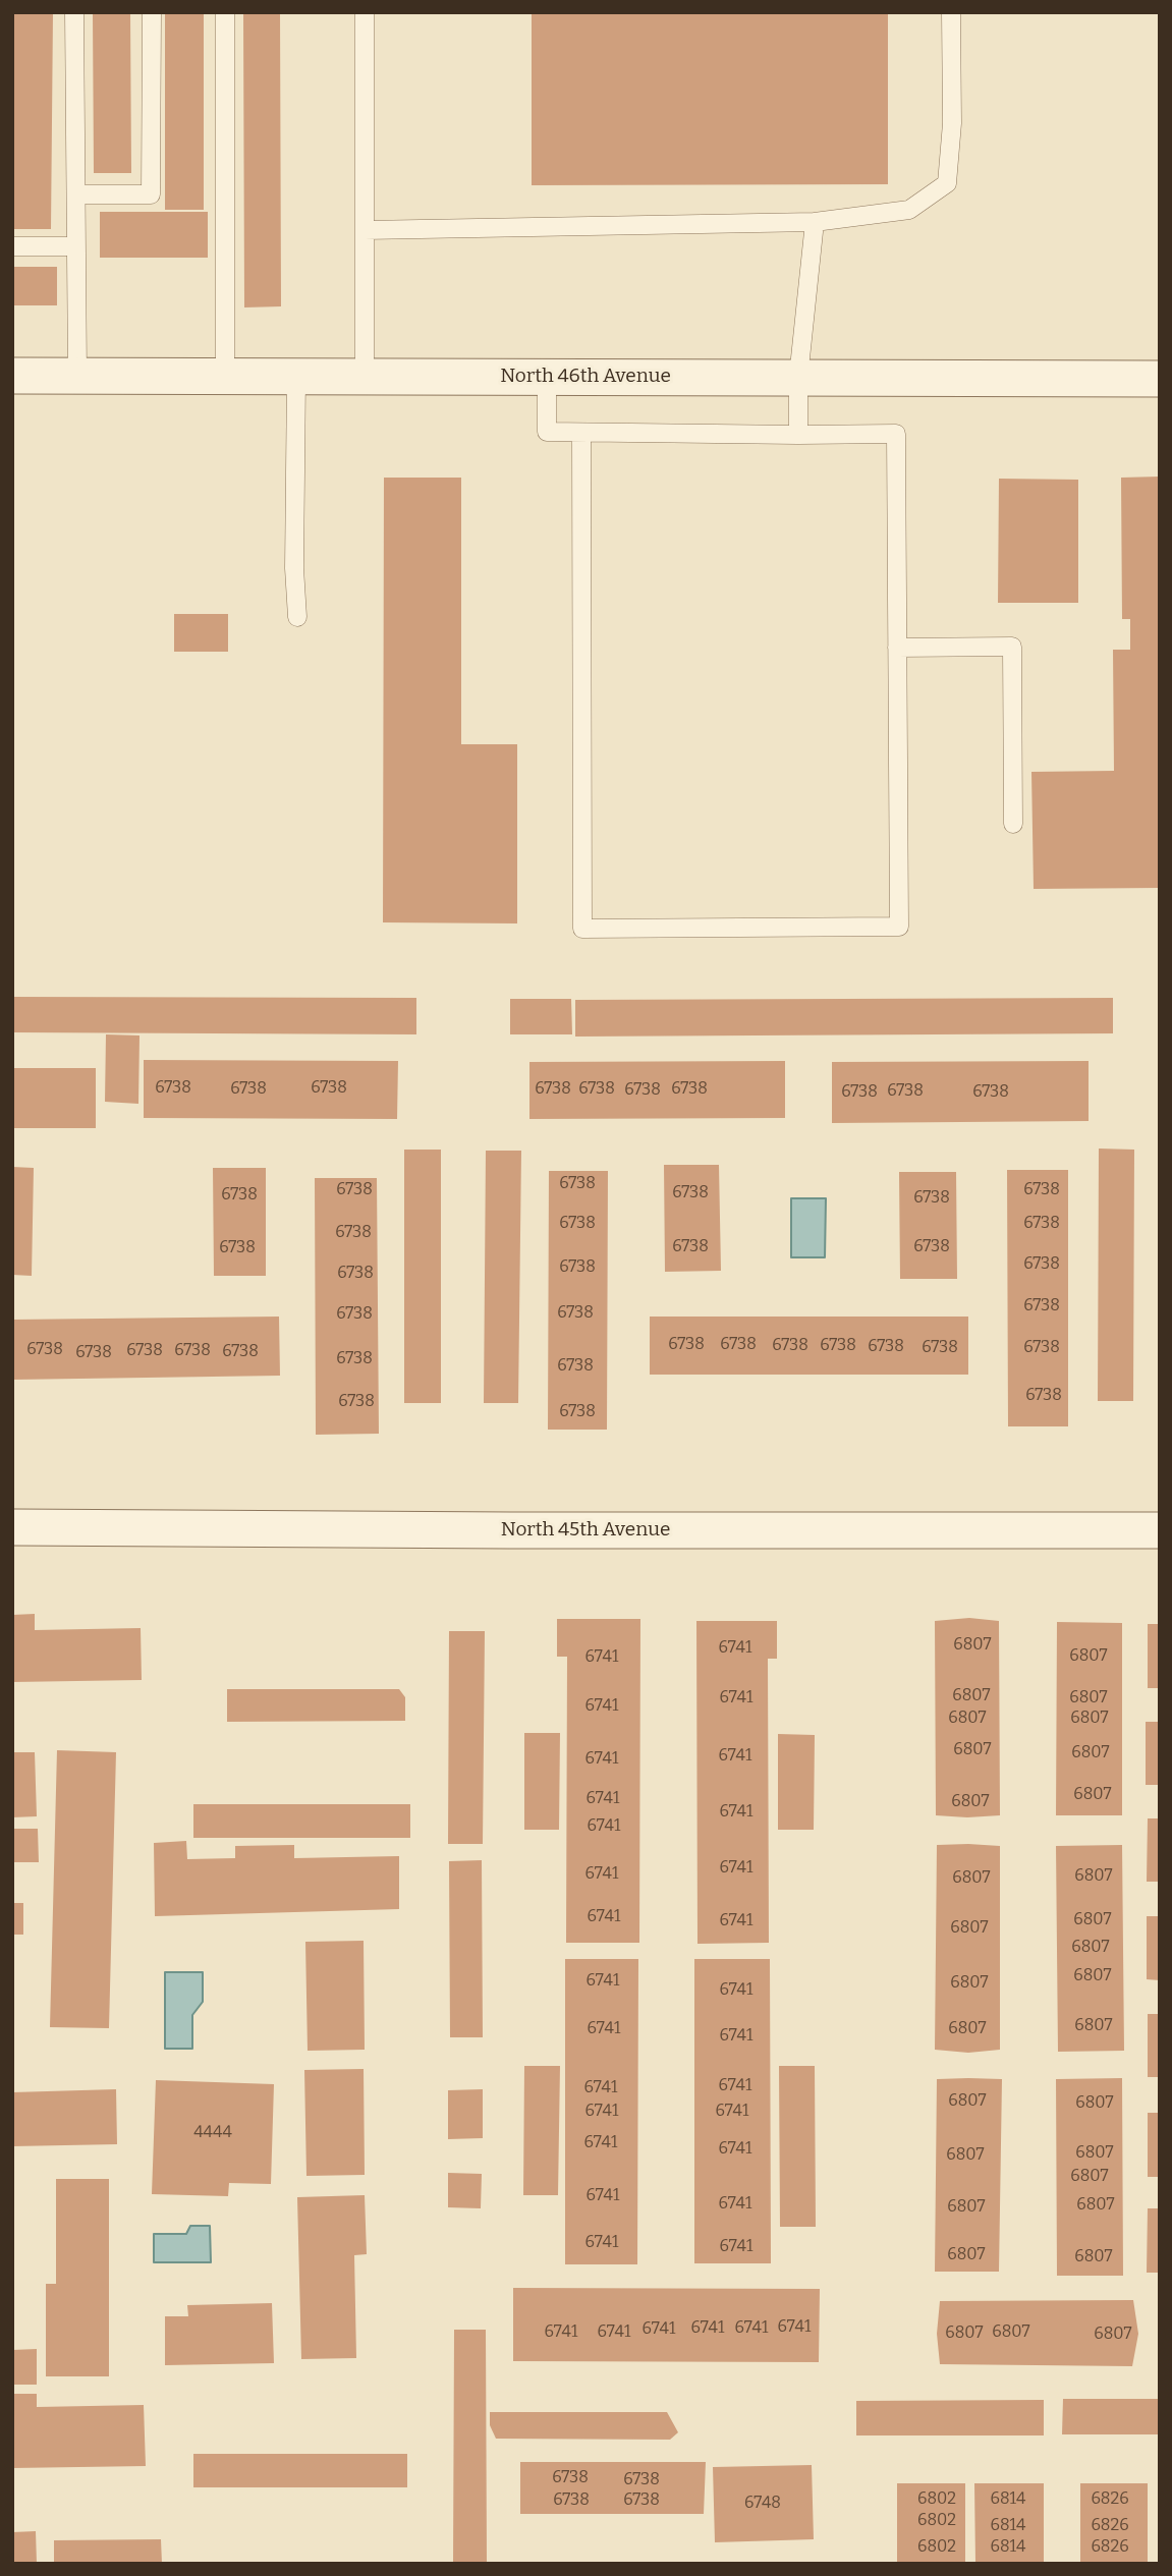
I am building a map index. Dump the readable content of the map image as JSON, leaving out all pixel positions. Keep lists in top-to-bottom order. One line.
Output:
{"streets":{"street":["North 46th Avenue","North 45th Avenue"]},"house_numbers":["6738","6738","6738","6738","6738","6738","6738","6738","6738","6738","6738","6738","6738","6738","6738","6738","6738","6738","6738","6738","6738","6738","6738","6738","6738","6738","6738","6738","6738","6738","6738","6738","6738","6738","6738","6738","6738","6738","6738","6738","6738","6738","6738","6738","6738","6807","6741","6807","6741","6807","6741","6807","6741","6807","6807","6807","6807","6741","6741","6807","6741","6807","6741","6741","6741","6741","6807","6807","6741","6807","6741","6807","6807","6807","6741","6807","6741","6807","6741","6807","6741","6741","6741","6807","6807","6741","6741","4444","6741","6741","6807","6807","6807","6741","6741","6807","6807","6741","6741","6807","6807","6741","6741","6741","6741","6741","6741","6807","6807","6807","6738","6738","6802","6814","6826","6738","6738","6748","6802","6814","6826","6802","6814","6826"]}
